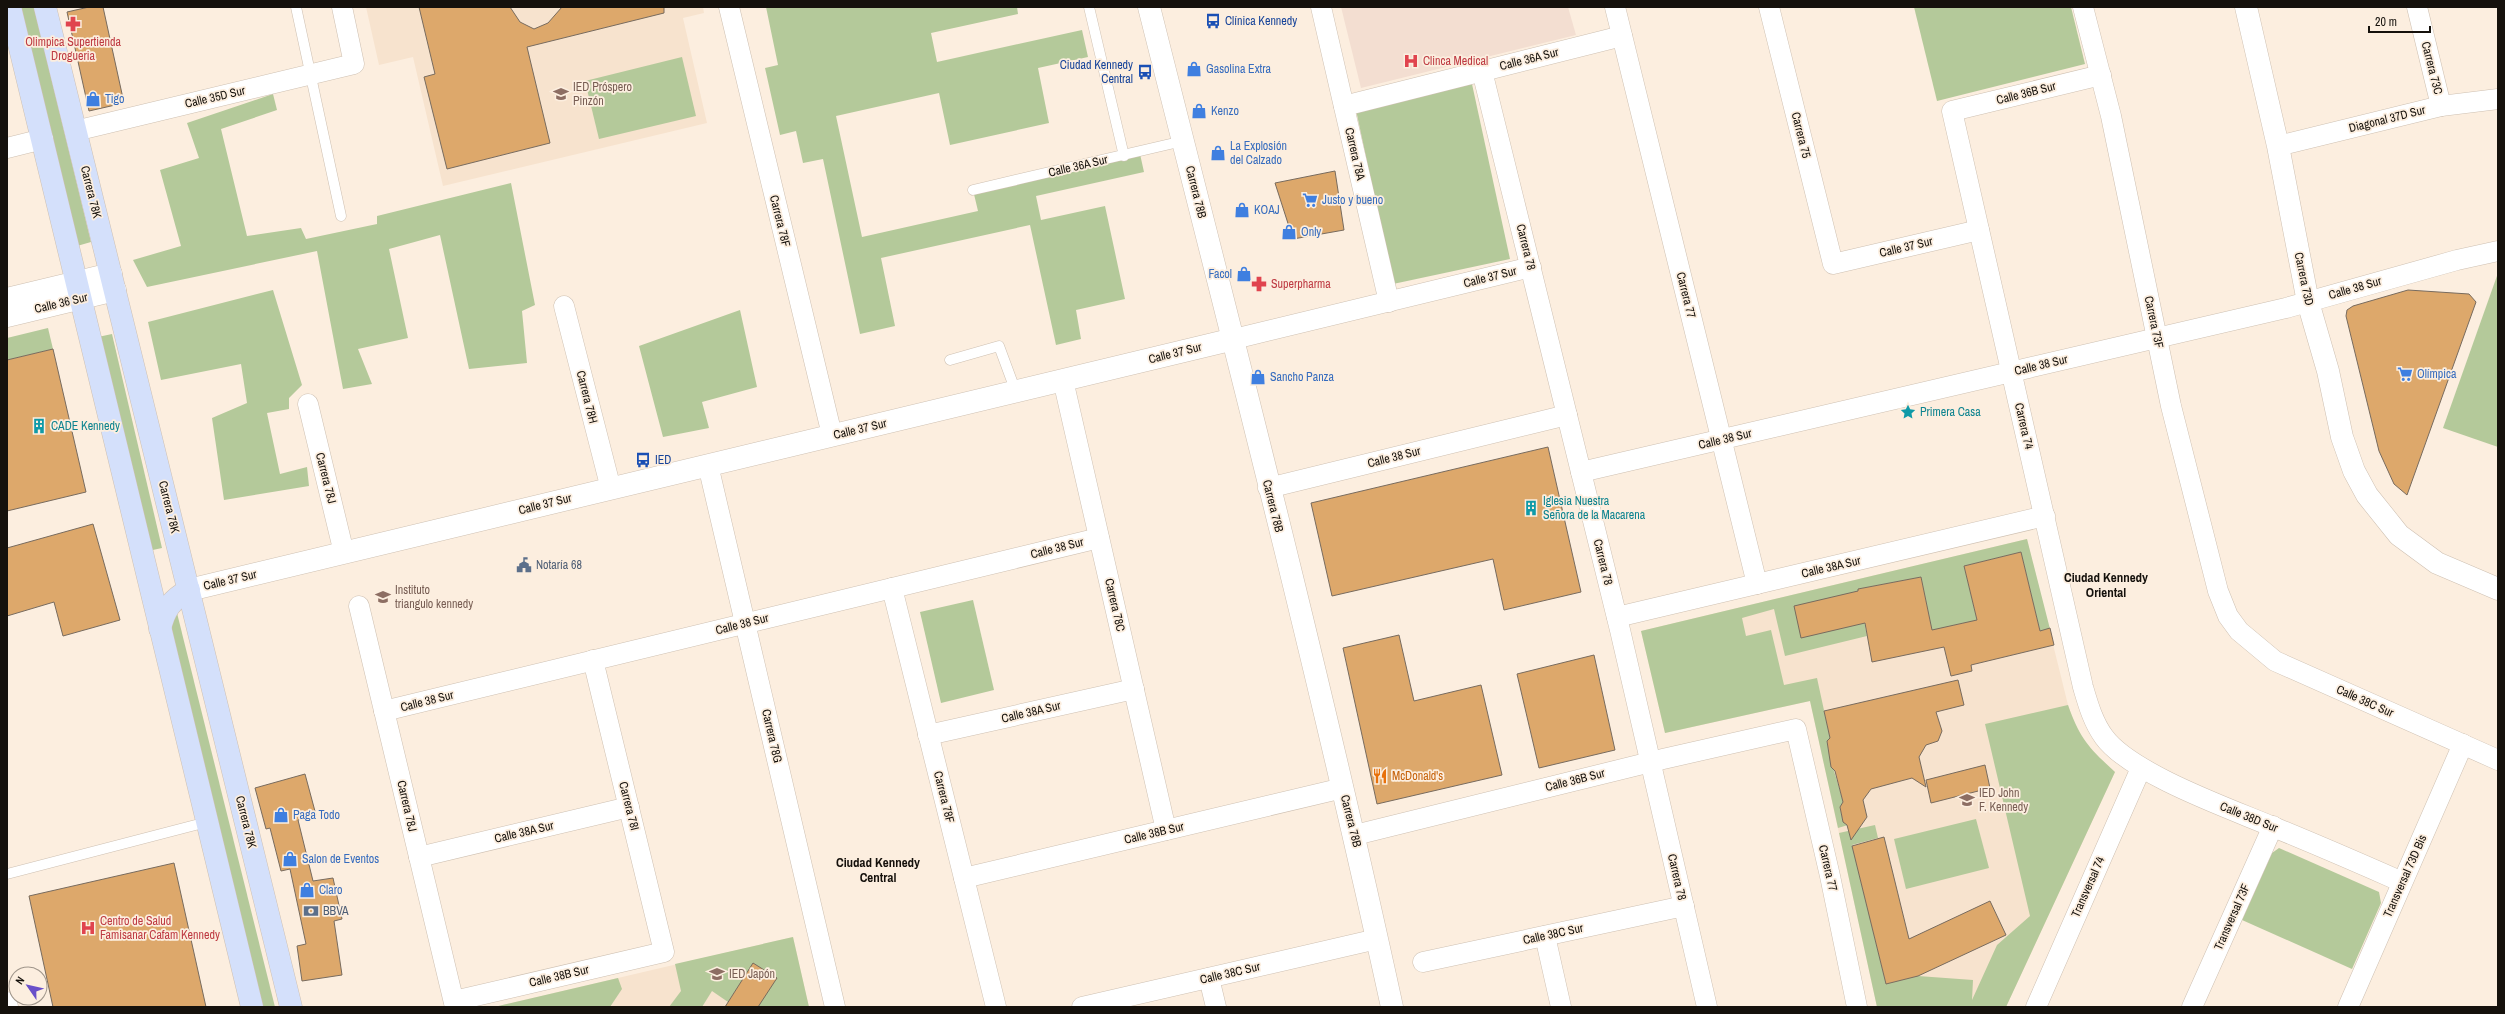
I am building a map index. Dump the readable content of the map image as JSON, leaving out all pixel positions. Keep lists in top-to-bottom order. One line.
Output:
{"streets":{"main road":["Carrera 78K"],"street":["Calle 36A Sur","Carrera 73C","Calle 36B Sur","Calle 35D Sur","Diagonal 37D Sur","Carrera 75","Carrera 78A","Carrera 78B","Carrera 78F","Carrera 78","Calle 37 Sur","Carrera 73D","Calle 38 Sur","Carrera 77","Calle 36 Sur","Carrera 73F","Carrera 78H","Carrera 74","Carrera 78J","Calle 38A Sur","Carrera 78C","Calle 38C Sur","Carrera 78G","Carrera 78I","Calle 38D Sur","Calle 38B Sur","Transversal 73D Bis","Transversal 74","Transversal 73F"]},"crossings":[["Calle 36A Sur","Carrera 78A"],["Calle 36A Sur","Carrera 78B"],["Calle 36A Sur","Carrera 78"],["Calle 36A Sur","Carrera 77"],["Carrera 73C","Diagonal 37D Sur"],["Calle 36B Sur","Carrera 78B"],["Calle 36B Sur","Carrera 78"],["Calle 36B Sur","Carrera 77"],["Calle 36B Sur","Carrera 73F"],["Calle 36B Sur","Carrera 74"],["Calle 35D Sur","Carrera 78K"],["Diagonal 37D Sur","Carrera 73D"],["Carrera 75","Calle 37 Sur"],["Carrera 78A","Calle 37 Sur"],["Carrera 78K","Calle 37 Sur"],["Carrera 78K","Calle 36 Sur"],["Carrera 78B","Calle 37 Sur"],["Carrera 78B","Calle 38 Sur"],["Carrera 78B","Calle 38C Sur"],["Carrera 78B","Calle 38B Sur"],["Carrera 78F","Calle 37 Sur"],["Carrera 78F","Calle 38 Sur"],["Carrera 78F","Calle 38A Sur"],["Carrera 78F","Calle 38B Sur"],["Carrera 78","Calle 37 Sur"],["Carrera 78","Calle 38 Sur"],["Carrera 78","Calle 38A Sur"],["Carrera 78","Calle 38C Sur"],["Calle 37 Sur","Carrera 78H"],["Calle 37 Sur","Carrera 74"],["Calle 37 Sur","Carrera 78J"],["Calle 37 Sur","Carrera 78C"],["Calle 37 Sur","Carrera 78G"],["Carrera 73D","Calle 38 Sur"],["Calle 38 Sur","Carrera 77"],["Calle 38 Sur","Carrera 73F"],["Calle 38 Sur","Carrera 74"],["Calle 38 Sur","Carrera 78J"],["Calle 38 Sur","Carrera 78C"],["Calle 38 Sur","Carrera 78G"],["Calle 38 Sur","Carrera 78I"],["Carrera 77","Calle 38A Sur"],["Carrera 73F","Calle 38C Sur"],["Carrera 74","Calle 38A Sur"],["Carrera 74","Calle 38D Sur"],["Carrera 78J","Calle 38A Sur"],["Carrera 78J","Calle 38B Sur"],["Calle 38A Sur","Carrera 78C"],["Calle 38A Sur","Carrera 78I"],["Carrera 78C","Calle 38B Sur"],["Calle 38C Sur","Transversal 73D Bis"],["Carrera 78I","Calle 38B Sur"],["Calle 38D Sur","Transversal 73D Bis"],["Calle 38D Sur","Transversal 74"],["Calle 38D Sur","Transversal 73F"]],"districts":["Ciudad Kennedy Oriental","Ciudad Kennedy Central"],"places":{"bus stop":["Clínica Kennedy","Ciudad Kennedy Central","IED"],"pharmacy":["Olimpica Supertienda Drogueria","Superpharma"],"hospital":["Clinca Medical","Centro de Salud Famisanar Cafam Kennedy"],"shop":["Gasolina Extra","Tigo","Kenzo","La Explosión del Calzado","KOAJ","Only","Facol","Sancho Panza","Paga Todo","Salon de Eventos","Claro"],"school or university":["IED Próspero Pinzón","Instituto triangulo kennedy","IED John F. Kennedy","IED Japón"],"supermarket":["Justo y bueno","Olímpica"],"place":["Primera Casa"],"building":["CADE Kennedy","Iglesia Nuestra Señora de la Macarena"],"public building":["Notaría 68"],"restaurant":["McDonald's"],"bank":["BBVA"]},"scale_bar":"20 m","north":"top left"}
